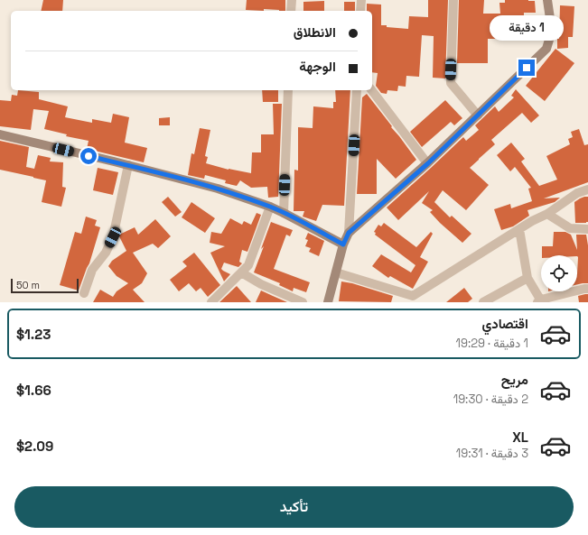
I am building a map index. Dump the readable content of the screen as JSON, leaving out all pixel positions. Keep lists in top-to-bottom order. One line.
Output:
{"scale_bar":"50 m","page":{"banner":["الانطلاق","الوجهة"],"bubble":"1 دقيقة","scale":"50 m","list":[{"name":"اقتصادي","note":"1 دقيقة · 19:29","value":"$1.23"},{"name":"مريح","note":"2 دقيقة · 19:30","value":"$1.66"},{"name":"XL","note":"3 دقيقة · 19:31","value":"$2.09"}],"buttons":"تأكيد"}}
